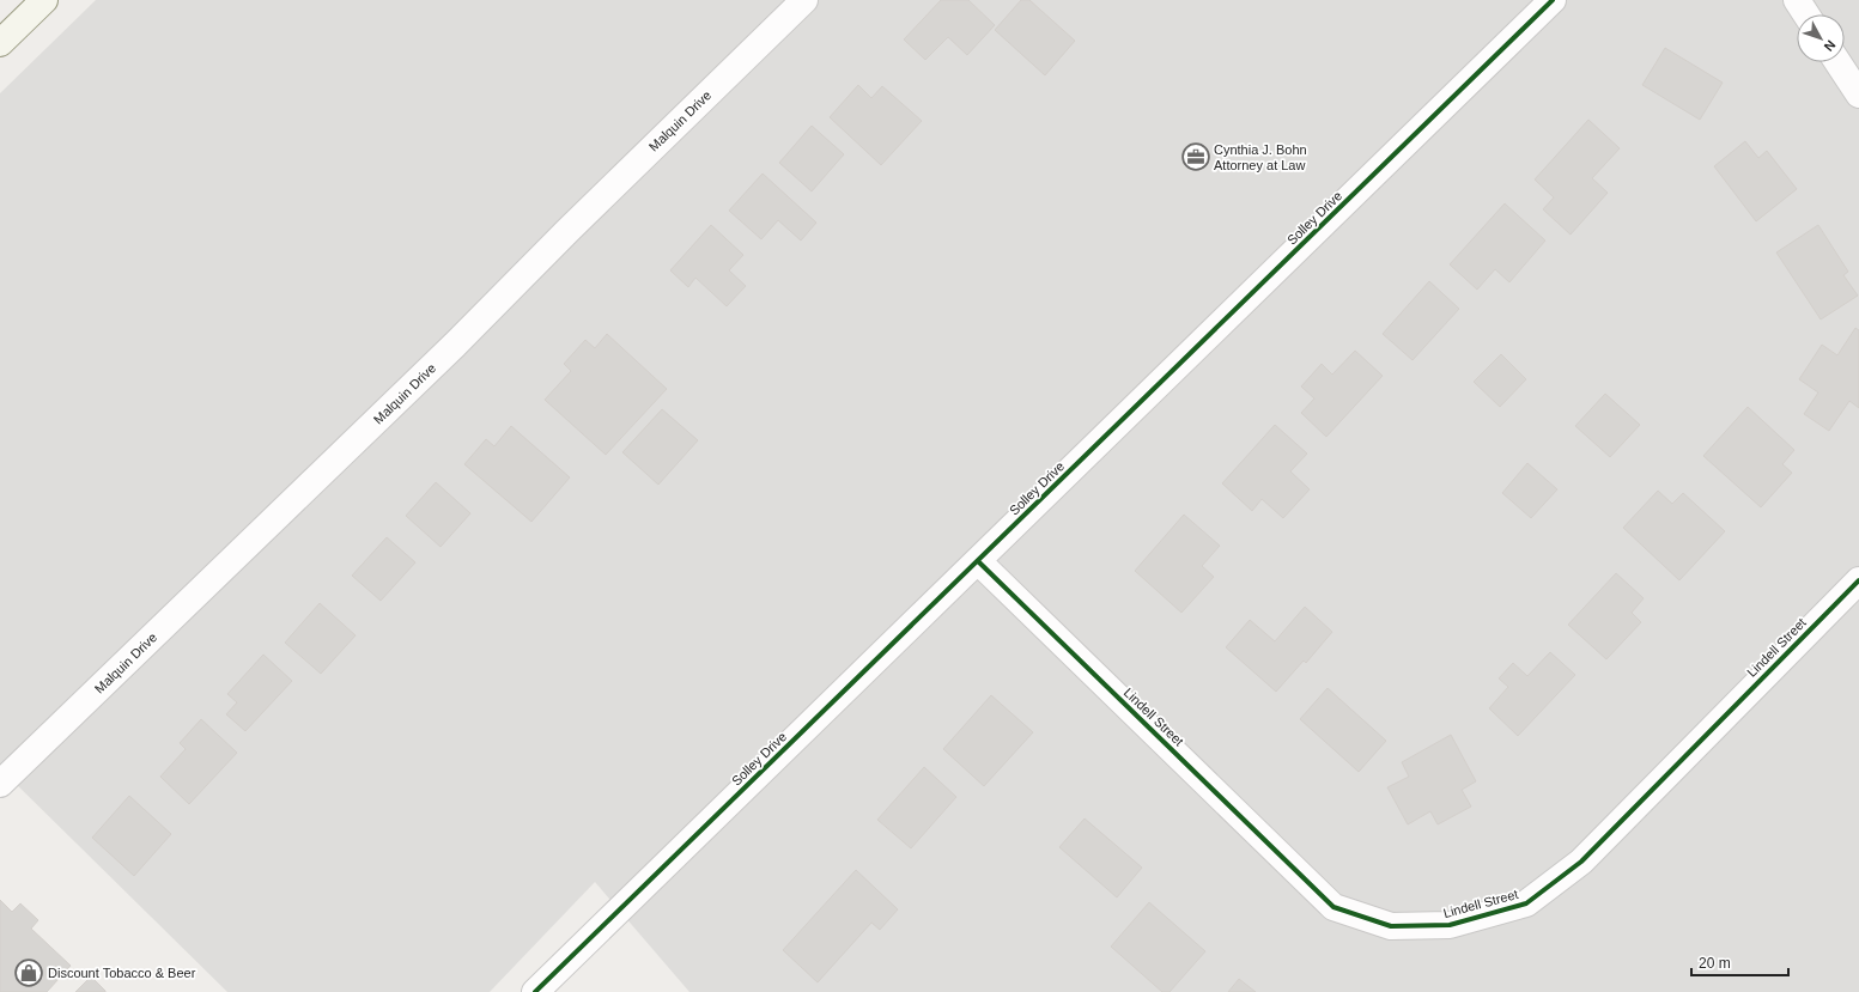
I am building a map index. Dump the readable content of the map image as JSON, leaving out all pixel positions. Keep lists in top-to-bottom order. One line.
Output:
{"streets":{"street":["Malquin Drive","Solley Drive","Lindell Street"]},"crossings":[["Solley Drive","Lindell Street"]],"places":{"office":["Cynthia J. Bohn Attorney at Law"],"shop":["Discount Tobacco & Beer"]},"scale_bar":"20 m","north":"bottom right"}
